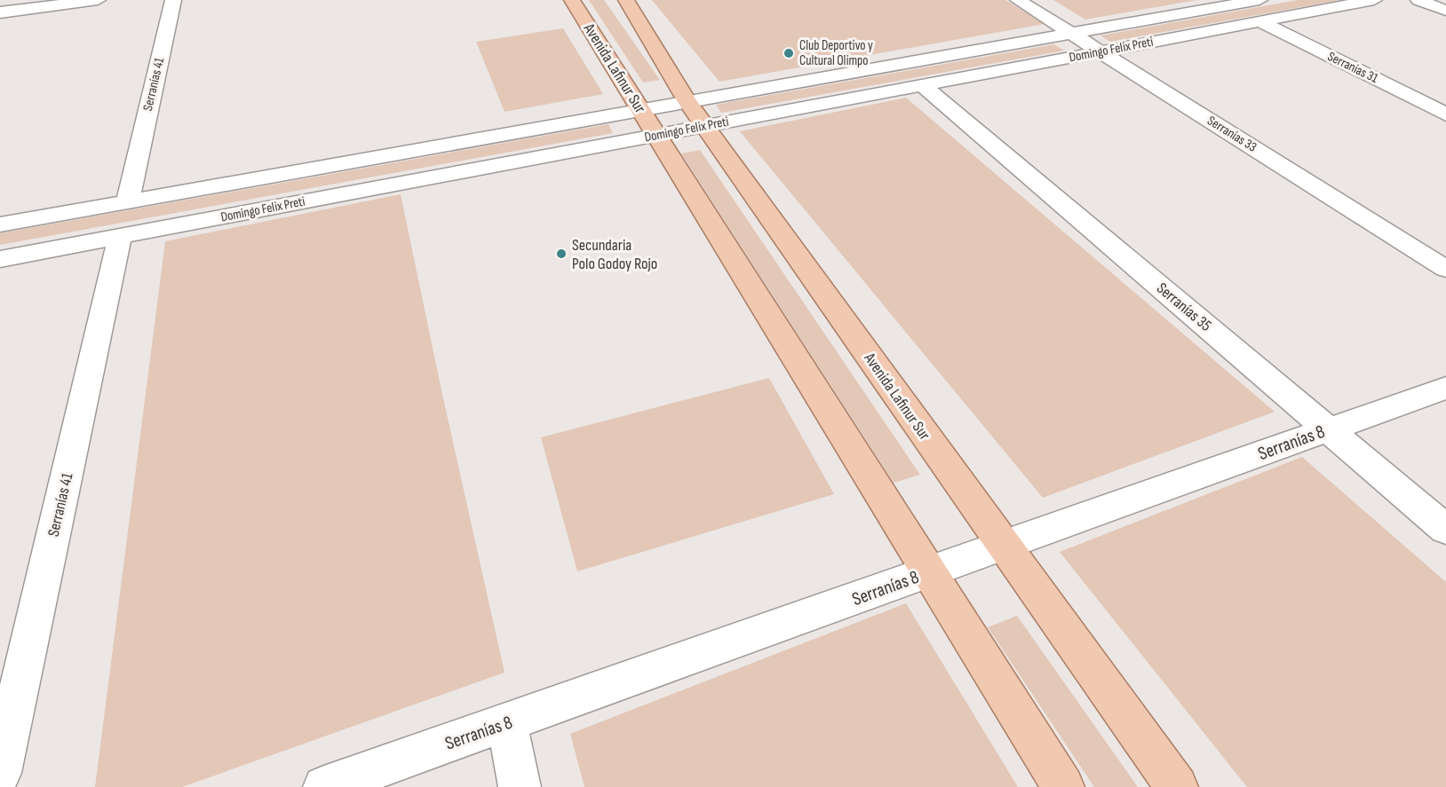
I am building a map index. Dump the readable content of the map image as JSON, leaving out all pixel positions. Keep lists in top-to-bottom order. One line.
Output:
{"streets":{"main road":["Avenida Lafinur Sur"],"street":["Domingo Felix Preti","Serranías 31","Serranías 41","Serranías 33","Serranías 35","Serranías 8"]},"crossings":[["Domingo Felix Preti","Serranías 31"],["Domingo Felix Preti","Avenida Lafinur Sur"],["Domingo Felix Preti","Serranías 41"],["Domingo Felix Preti","Serranías 33"],["Domingo Felix Preti","Serranías 35"],["Avenida Lafinur Sur","Serranías 8"],["Serranías 35","Serranías 8"]],"places":["Club Deportivo y Cultural Olimpo","Secundaria Polo Godoy Rojo"]}
